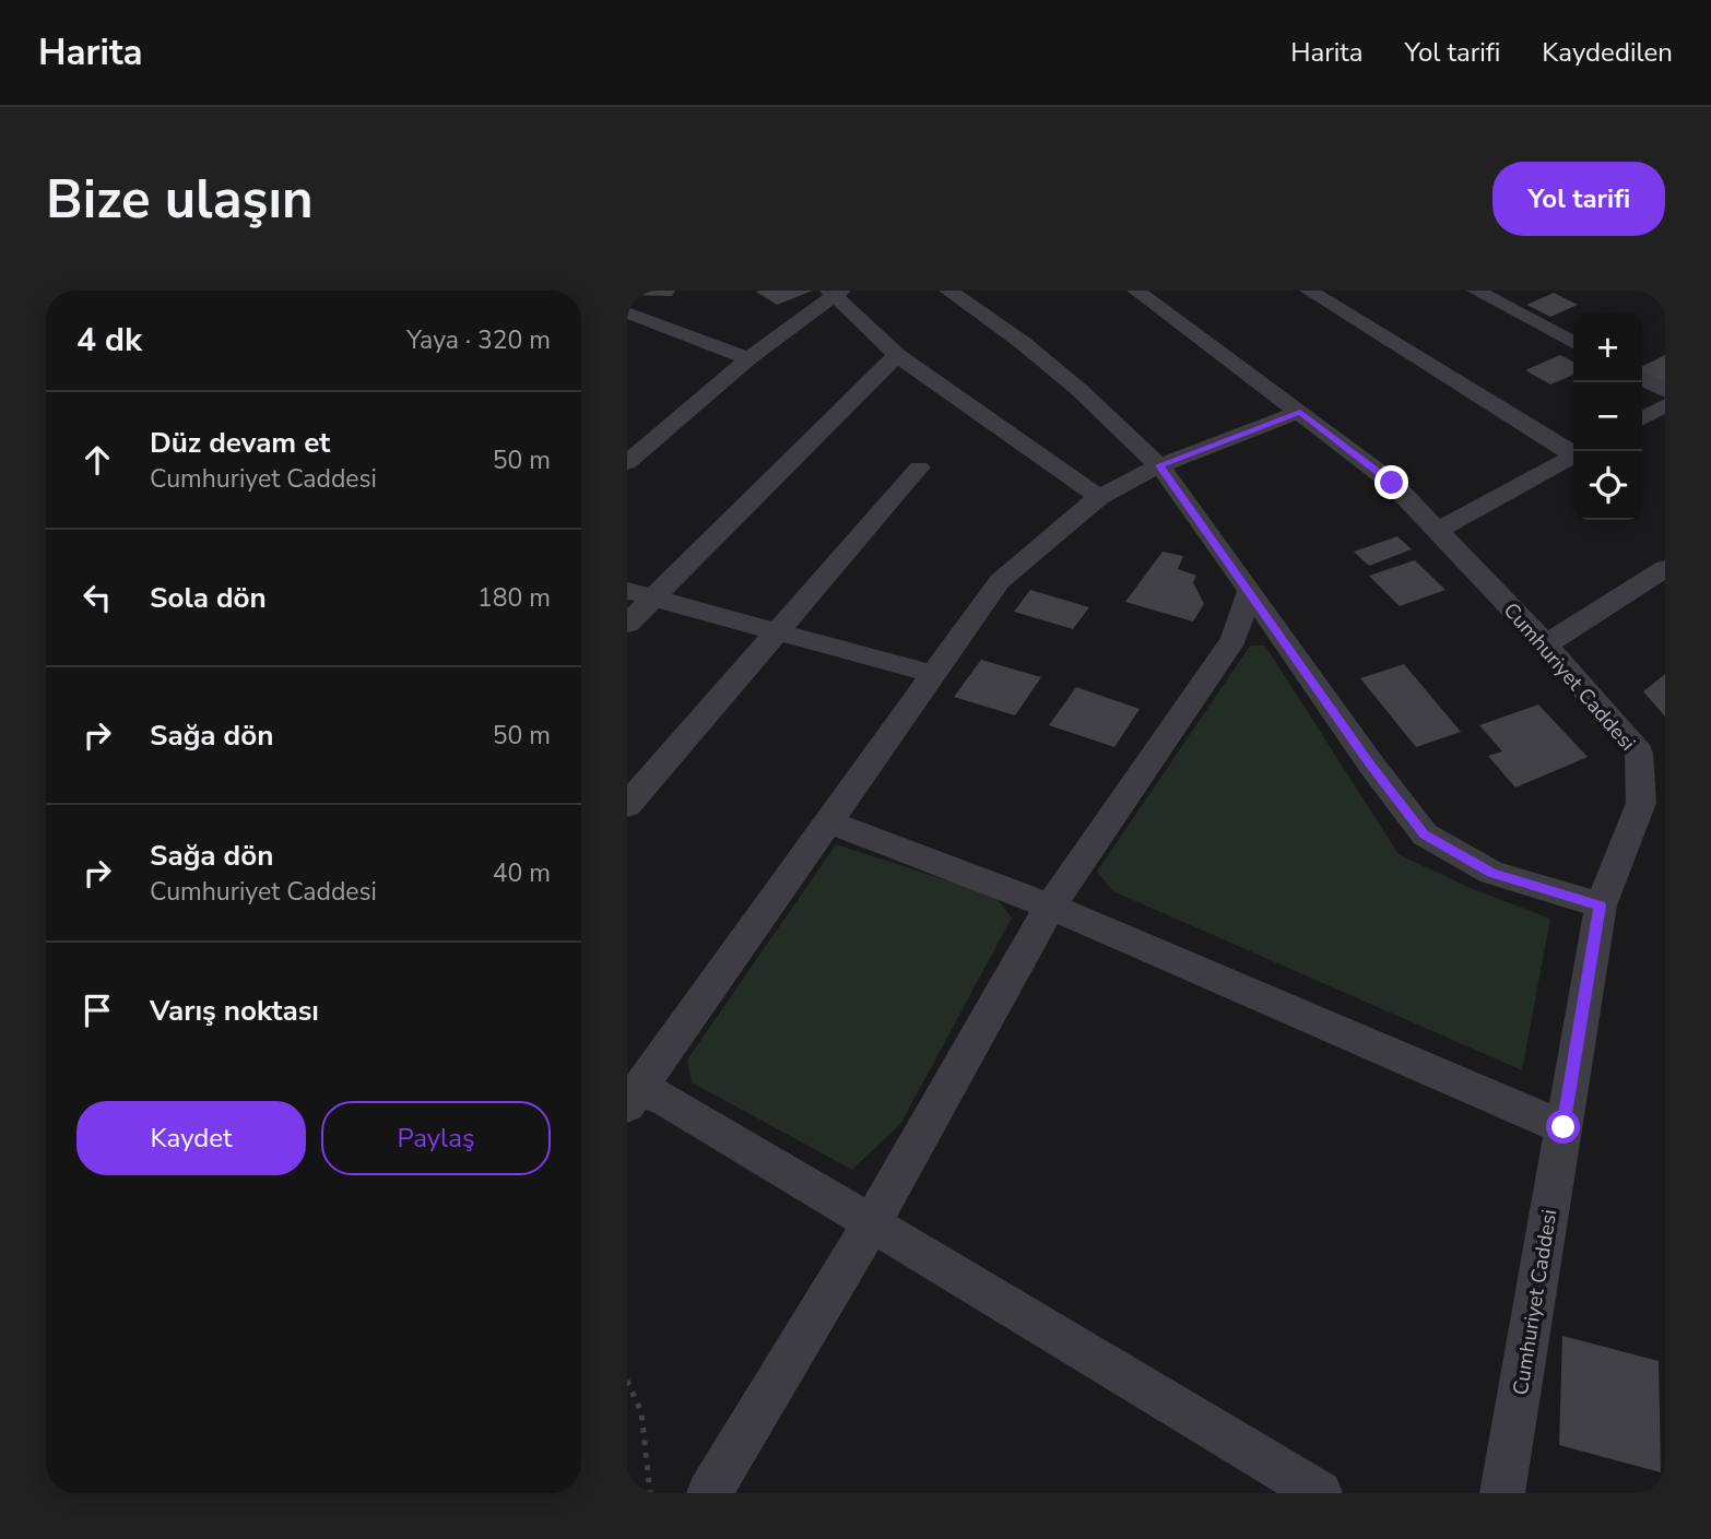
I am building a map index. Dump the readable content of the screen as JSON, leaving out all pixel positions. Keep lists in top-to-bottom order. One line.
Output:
{"streets":{"street":["Cumhuriyet Caddesi"]},"page":{"header":"Harita","nav":["Harita","Yol tarifi","Kaydedilen"],"buttons":["Yol tarifi",["Kaydet","Paylaş"]],"title":"Bize ulaşın","heading":["4 dk","Yaya · 320 m"],"map_buttons":["+","−"],"list":[["Düz devam et","Cumhuriyet Caddesi","50 m"],["Sola dön","180 m"],["Sağa dön","50 m"],["Sağa dön","Cumhuriyet Caddesi","40 m"],"Varış noktası"]}}
